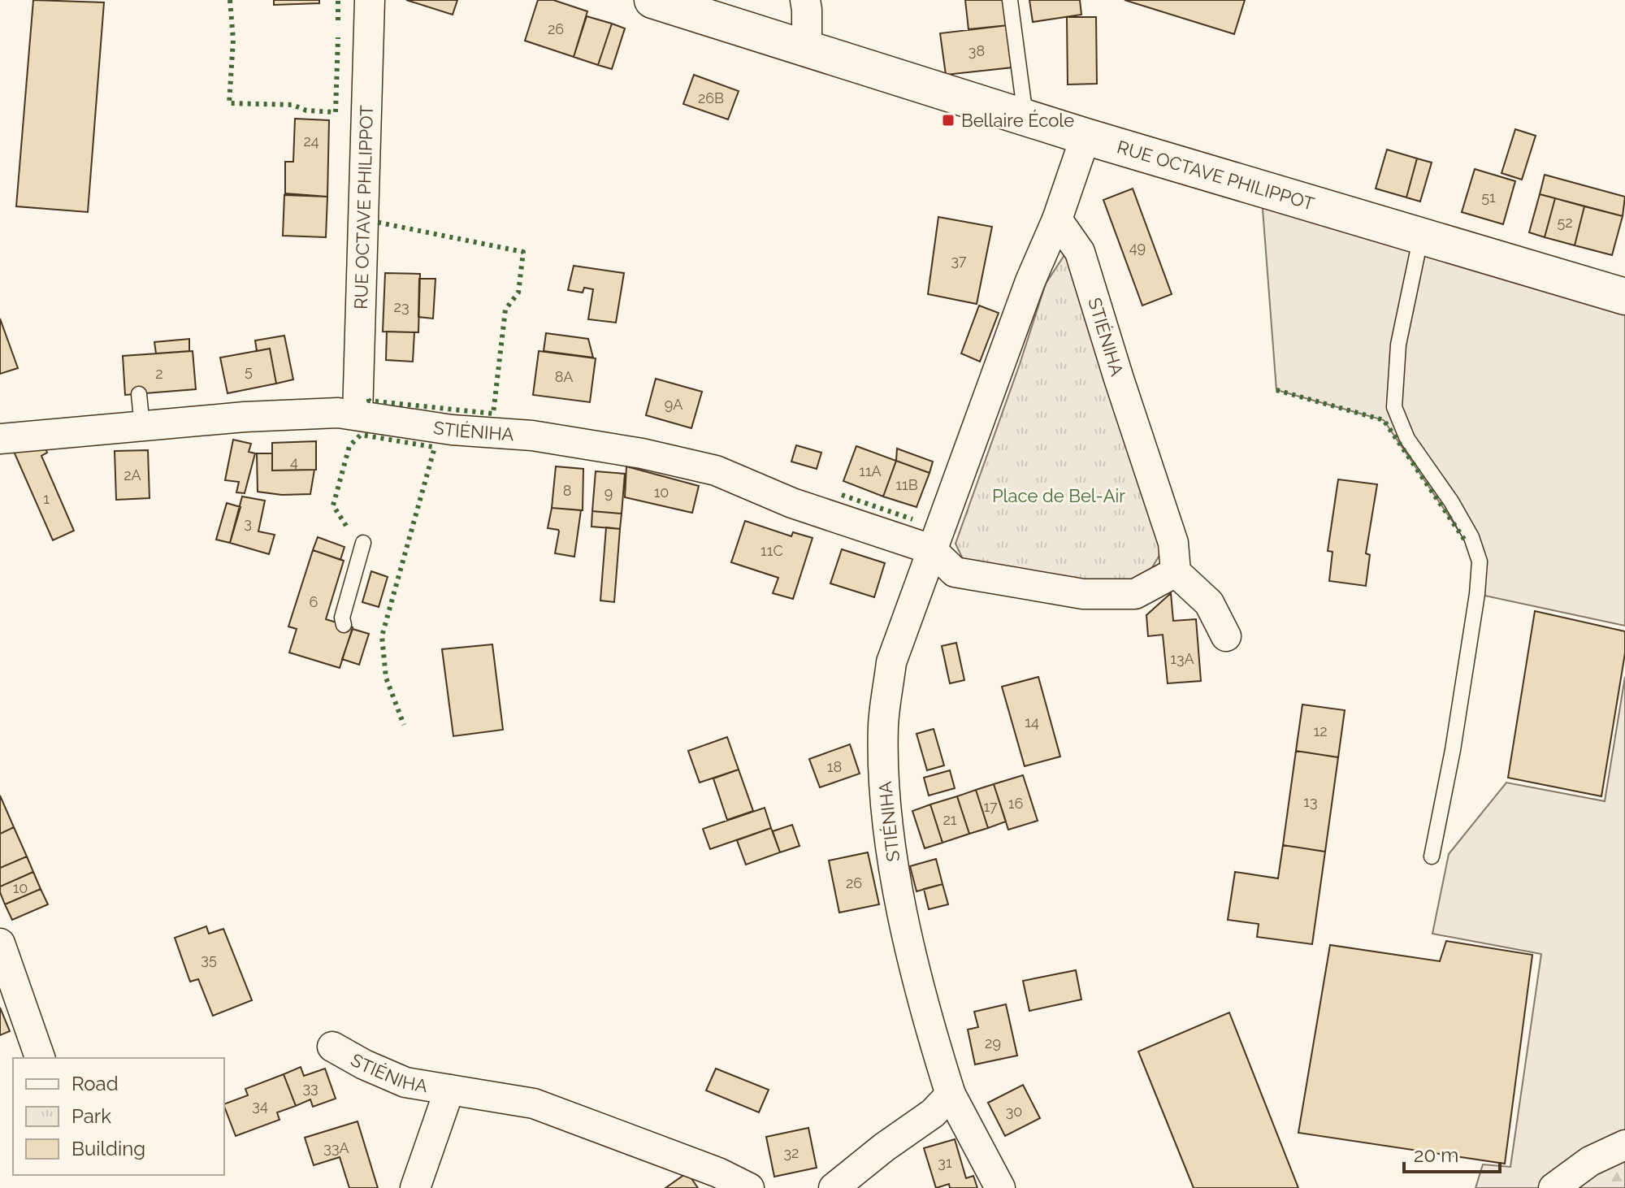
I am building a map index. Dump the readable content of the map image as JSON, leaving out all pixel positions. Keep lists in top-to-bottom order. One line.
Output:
{"streets":{"street":["RUE OCTAVE PHILIPPOT","STIÉNIHA"]},"crossings":[["RUE OCTAVE PHILIPPOT","STIÉNIHA"]],"parks":["Place de Bel-Air"],"places":{"transit":["Bellaire École"]},"house_numbers":["26","38","26B","24","51","52","49","37","23","5","2","8A","9A","4","11A","2A","11B","8","10","9","1","3","11C","6","13A","14","12","18","13","16","17","21","26","10","35","29","33","34","30","33A","32","31"],"legend":["Road","Park","Building"],"scale_bar":"20 m"}
